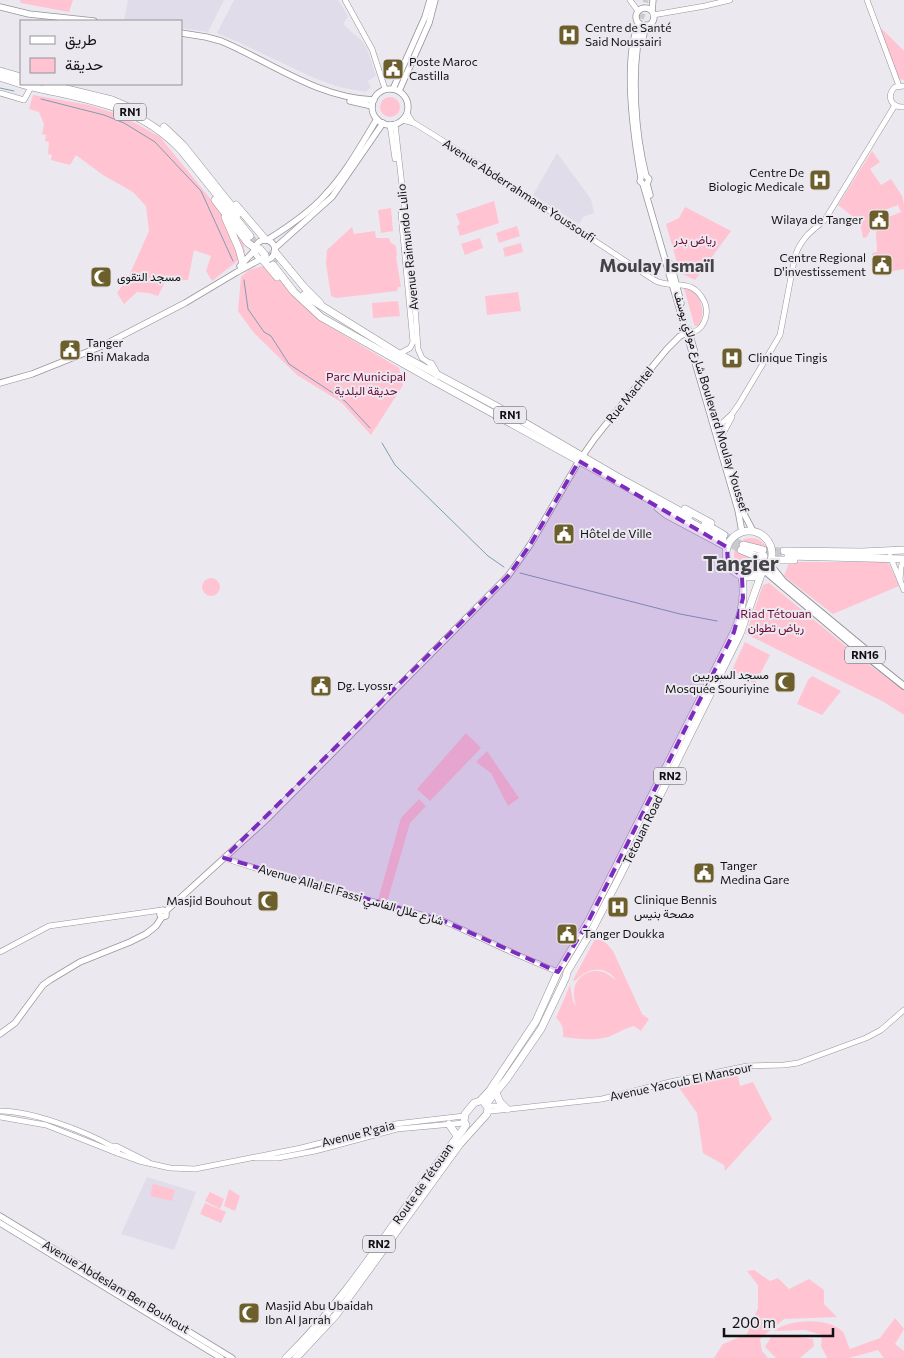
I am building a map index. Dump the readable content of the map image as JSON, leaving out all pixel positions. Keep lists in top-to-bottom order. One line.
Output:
{"streets":{"highway":["RN1","RN2","Tetouan Road","Route de Tétouan"],"main road":["Rue Machtel","شارع مولاي يوسف Boulevard Moulay Youssef","RN16","Avenue Abdeslam Ben Bouhout"],"street":["Avenue Abderrahmane Youssoufi","Avenue Raimundo Lulio","Avenue Allal El Fassi شارع علال الفاسي","Avenue Yacoub El Mansour","Avenue R'gaia"]},"crossings":[["RN1","Avenue Raimundo Lulio"],["RN1","Rue Machtel"],["RN1","شارع مولاي يوسف Boulevard Moulay Youssef"],["RN1","RN16"],["RN1","Tetouan Road"],["RN1","Route de Tétouan"],["Avenue Abderrahmane Youssoufi","Avenue Raimundo Lulio"],["Avenue Abderrahmane Youssoufi","Rue Machtel"],["Avenue Abderrahmane Youssoufi","شارع مولاي يوسف Boulevard Moulay Youssef"],["Rue Machtel","شارع مولاي يوسف Boulevard Moulay Youssef"],["Rue Machtel","Avenue Allal El Fassi شارع علال الفاسي"],["شارع مولاي يوسف Boulevard Moulay Youssef","RN16"],["شارع مولاي يوسف Boulevard Moulay Youssef","Tetouan Road"],["شارع مولاي يوسف Boulevard Moulay Youssef","Route de Tétouan"],["RN16","Tetouan Road"],["RN16","Route de Tétouan"],["Tetouan Road","Avenue Allal El Fassi شارع علال الفاسي"],["Tetouan Road","Route de Tétouan"],["Avenue Allal El Fassi شارع علال الفاسي","Route de Tétouan"],["Avenue Yacoub El Mansour","Route de Tétouan"],["Avenue R'gaia","Route de Tétouan"]],"districts":["Moulay Ismaïl","Tangier"],"parks":["رياض بدر","Parc Municipal حديقة البلدية","Riad Tétouan رياض تطوان"],"places":{"hospital":["Centre de Santé Said Noussairi","Centre De Biologic Medicale","Clinique Tingis","Clinique Bennis مصحة بنيس"],"public building":["Poste Maroc Castilla","Wilaya de Tanger","Centre Regional D'investissement","Tanger Bni Makada","Hôtel de Ville","Dg. Lyossr","Tanger Medina Gare","Tanger Doukka"],"mosque":["مسجد التقوى","مسجد السوريين Mosquée Souriyine","Masjid Bouhout","Masjid Abu Ubaidah Ibn Al Jarrah"]},"legend":["طريق","حديقة"],"scale_bar":"200 m"}
